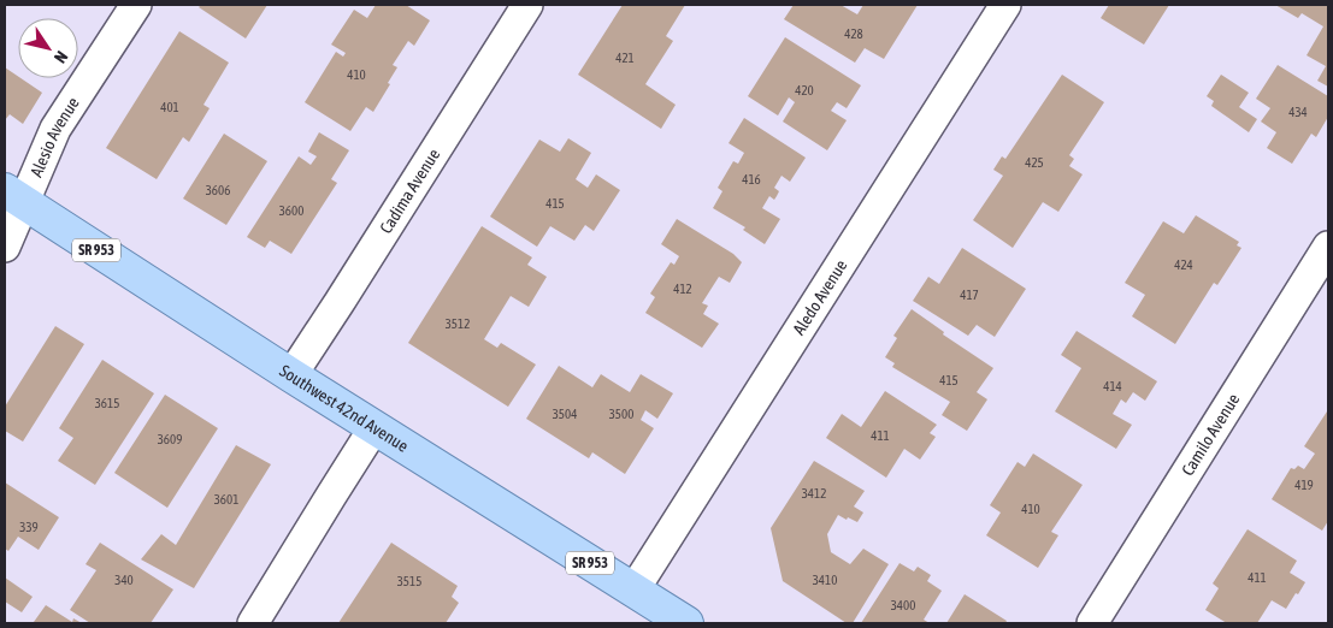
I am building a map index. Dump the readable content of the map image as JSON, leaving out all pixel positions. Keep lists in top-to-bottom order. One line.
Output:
{"streets":{"main road":["SR 953","Southwest 42nd Avenue"],"street":["Alesio Avenue","Cadima Avenue","Aledo Avenue","Camilo Avenue"]},"crossings":[["Alesio Avenue","Southwest 42nd Avenue"],["Cadima Avenue","Southwest 42nd Avenue"],["Aledo Avenue","Southwest 42nd Avenue"]],"house_numbers":["428","421","410","420","401","434","425","416","3606","415","3600","424","412","417","3512","415","414","3615","3504","3500","411","3609","419","3412","3601","410","339","411","340","3410","3515","3400"],"north":"bottom right"}
